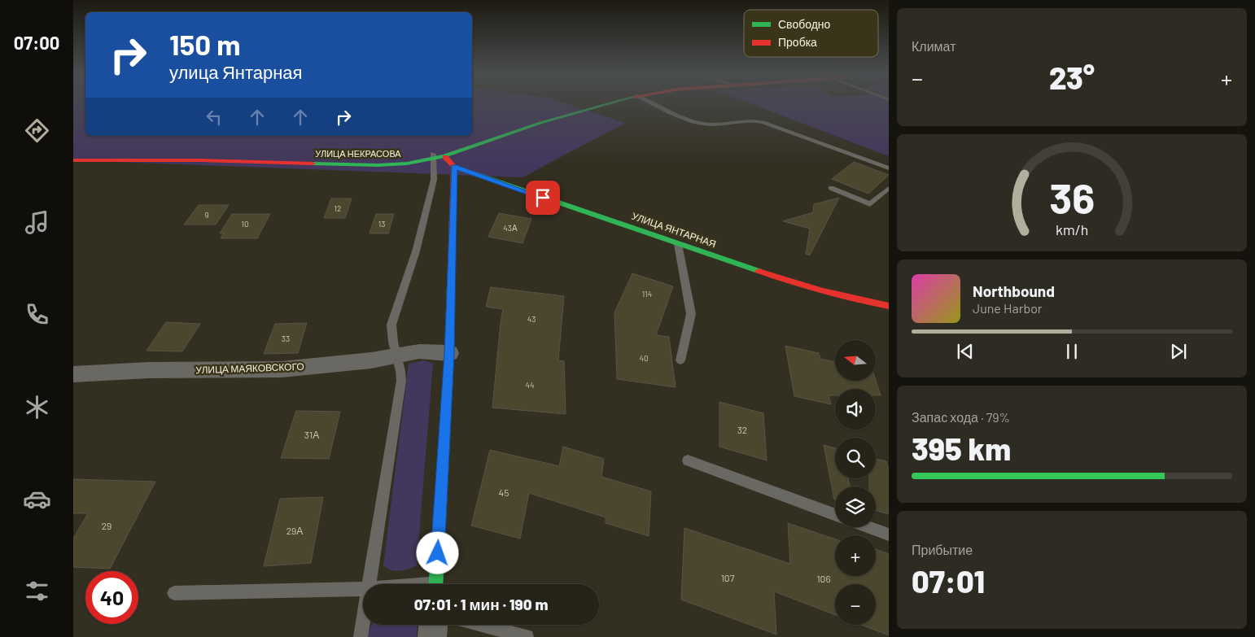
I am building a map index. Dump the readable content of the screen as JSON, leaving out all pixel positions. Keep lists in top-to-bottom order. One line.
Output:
{"streets":{"street":["УЛИЦА НЕКРАСОВА","УЛИЦА ЯНТАРНАЯ","УЛИЦА МАЯКОВСКОГО"]},"house_numbers":["12","9","10","13","43А","114","43","33","40","44","32","31А","45","29","29А","107","106"],"legend":["Свободно","Пробка"],"north":"left","page":{"tabs":"07:00","tile":["Климат",["Запас хода · 79%","395 km"],["Прибытие","07:01"]],"turn":["150 m","улица Янтарная"],"heat":["−","23°","+"],"song":["Northbound","June Harbor"],"map_buttons":["+","−"],"limit":"40","trip":"07:01 · 1 мин · 190 m","gauge":["36","km/h"]}}
